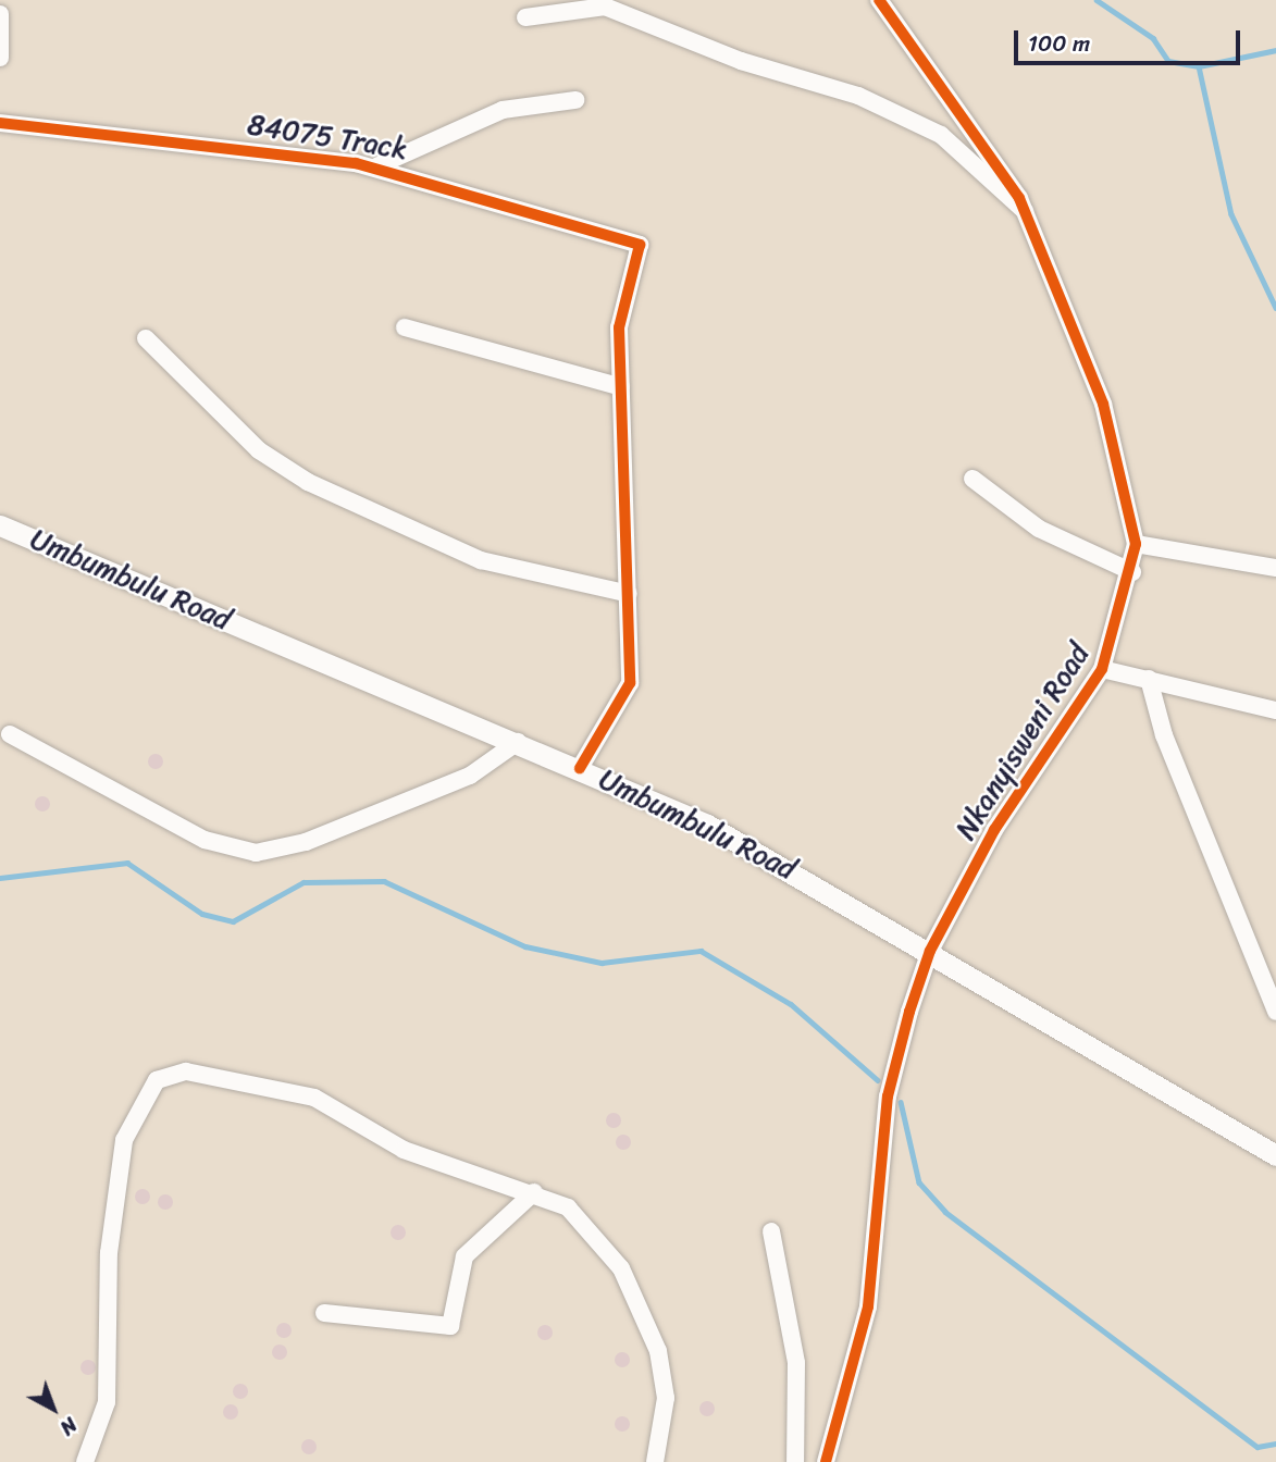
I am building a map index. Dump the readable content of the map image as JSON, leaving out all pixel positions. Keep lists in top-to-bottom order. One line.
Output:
{"streets":{"main road":["Umbumbulu Road"],"street":["84075 Track","Nkanyisweni Road"]},"crossings":[["Umbumbulu Road","Nkanyisweni Road"]],"scale_bar":"100 m","north":"bottom right"}
